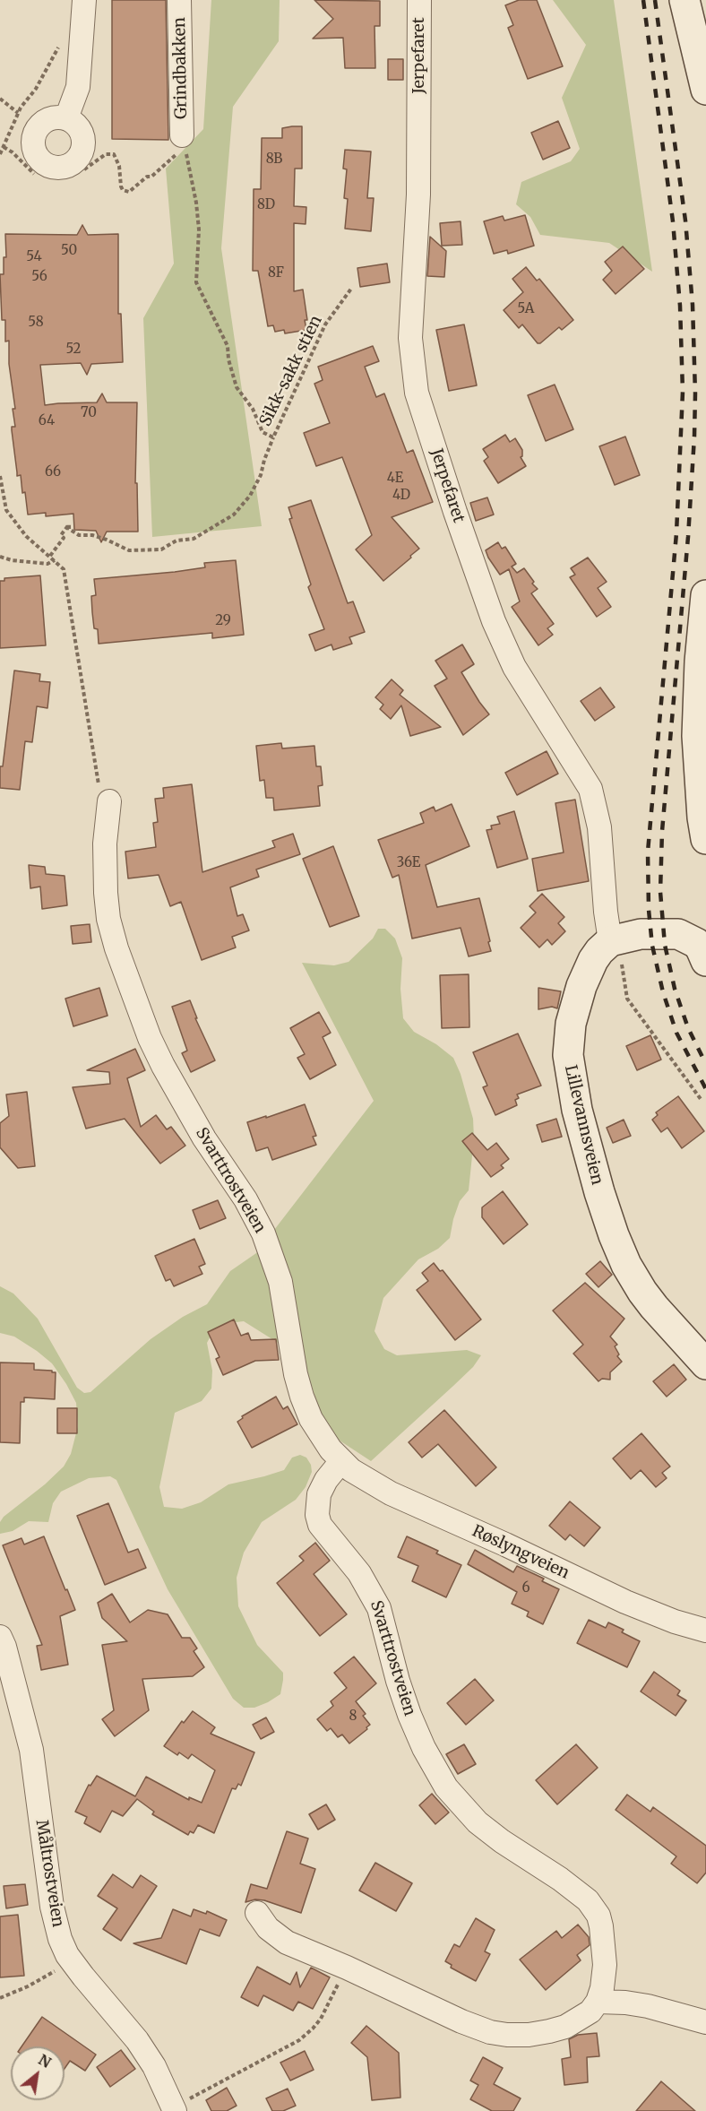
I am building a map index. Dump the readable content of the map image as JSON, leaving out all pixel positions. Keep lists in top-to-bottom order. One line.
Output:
{"streets":{"street":["Jerpefaret","Grindbakken","Lillevannsveien","Svarttrostveien","Røslyngveien","Måltrostveien"],"path":["Sikk-sakk stien"]},"crossings":[["Jerpefaret","Lillevannsveien"],["Grindbakken","Sikk-sakk stien"],["Svarttrostveien","Røslyngveien"]],"house_numbers":["8B","8D","50","54","8F","56","5A","58","52","70","64","66","4E","4D","29","36E","6","8"],"north":"top right"}
